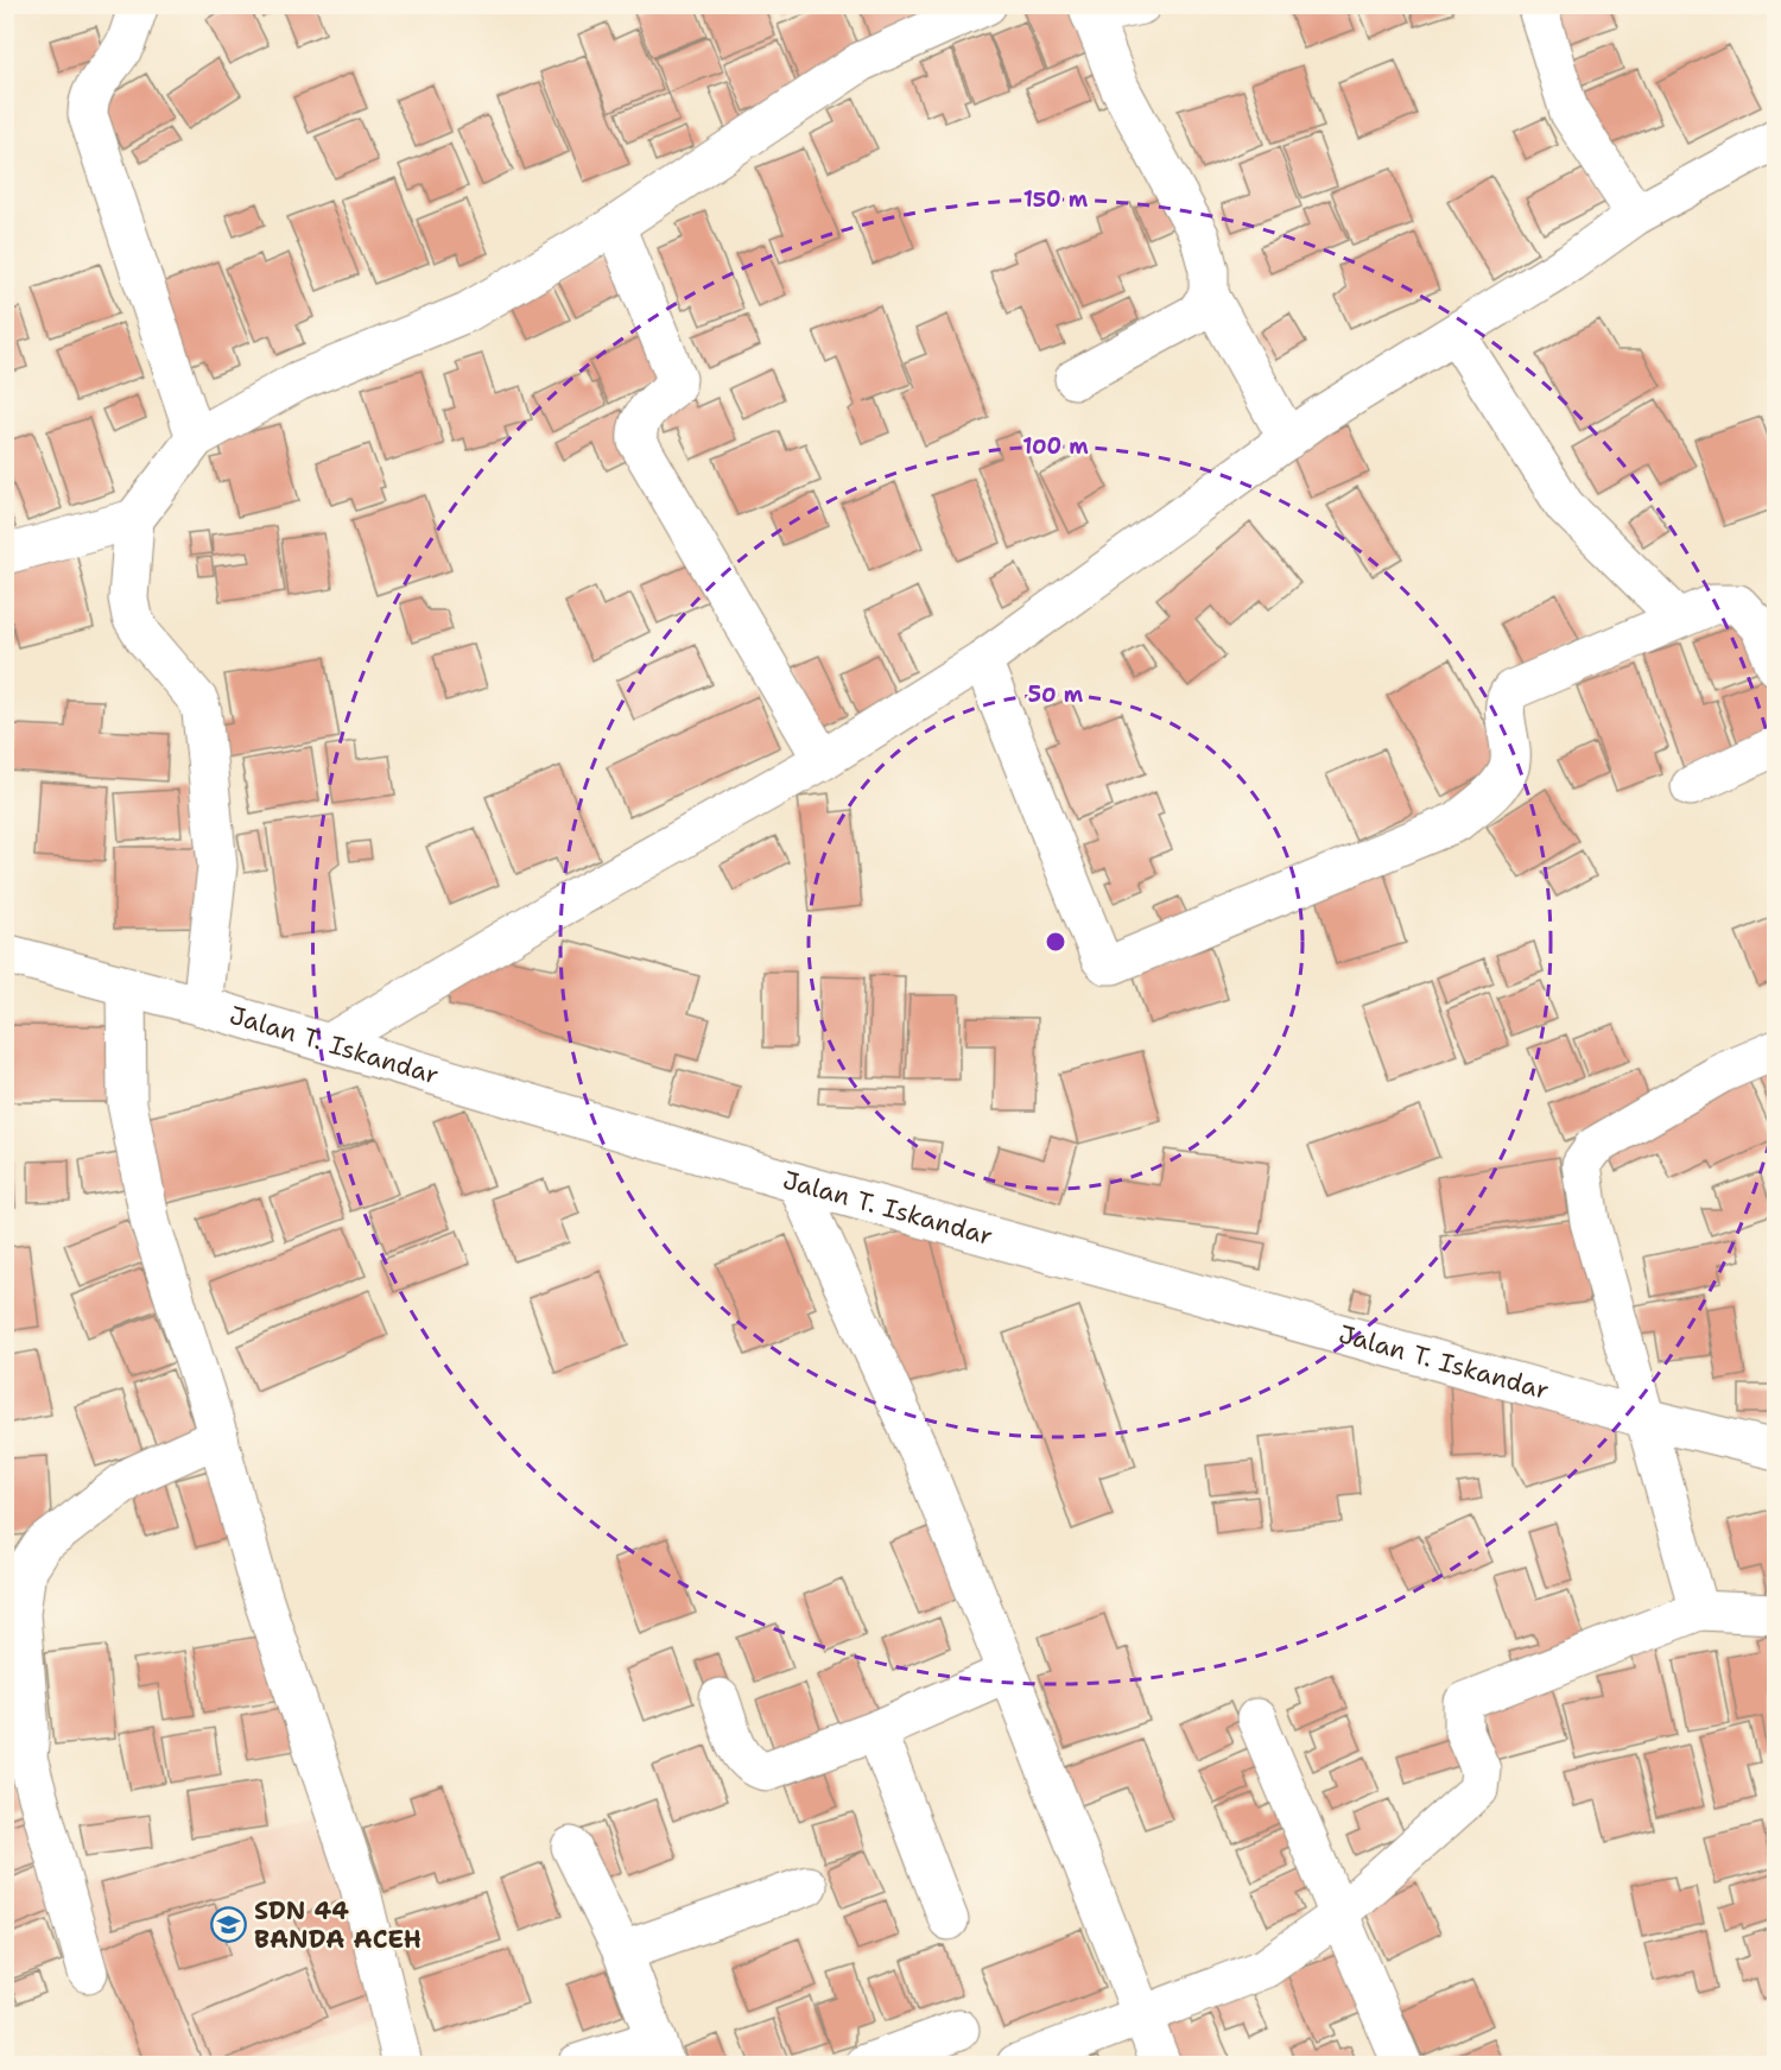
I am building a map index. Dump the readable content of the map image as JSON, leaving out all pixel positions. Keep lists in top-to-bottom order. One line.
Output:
{"streets":{"street":["Jalan T. Iskandar"]},"places":{"school or university":["SDN 44 BANDA ACEH"]},"rings":["150 m","100 m","50 m"]}
